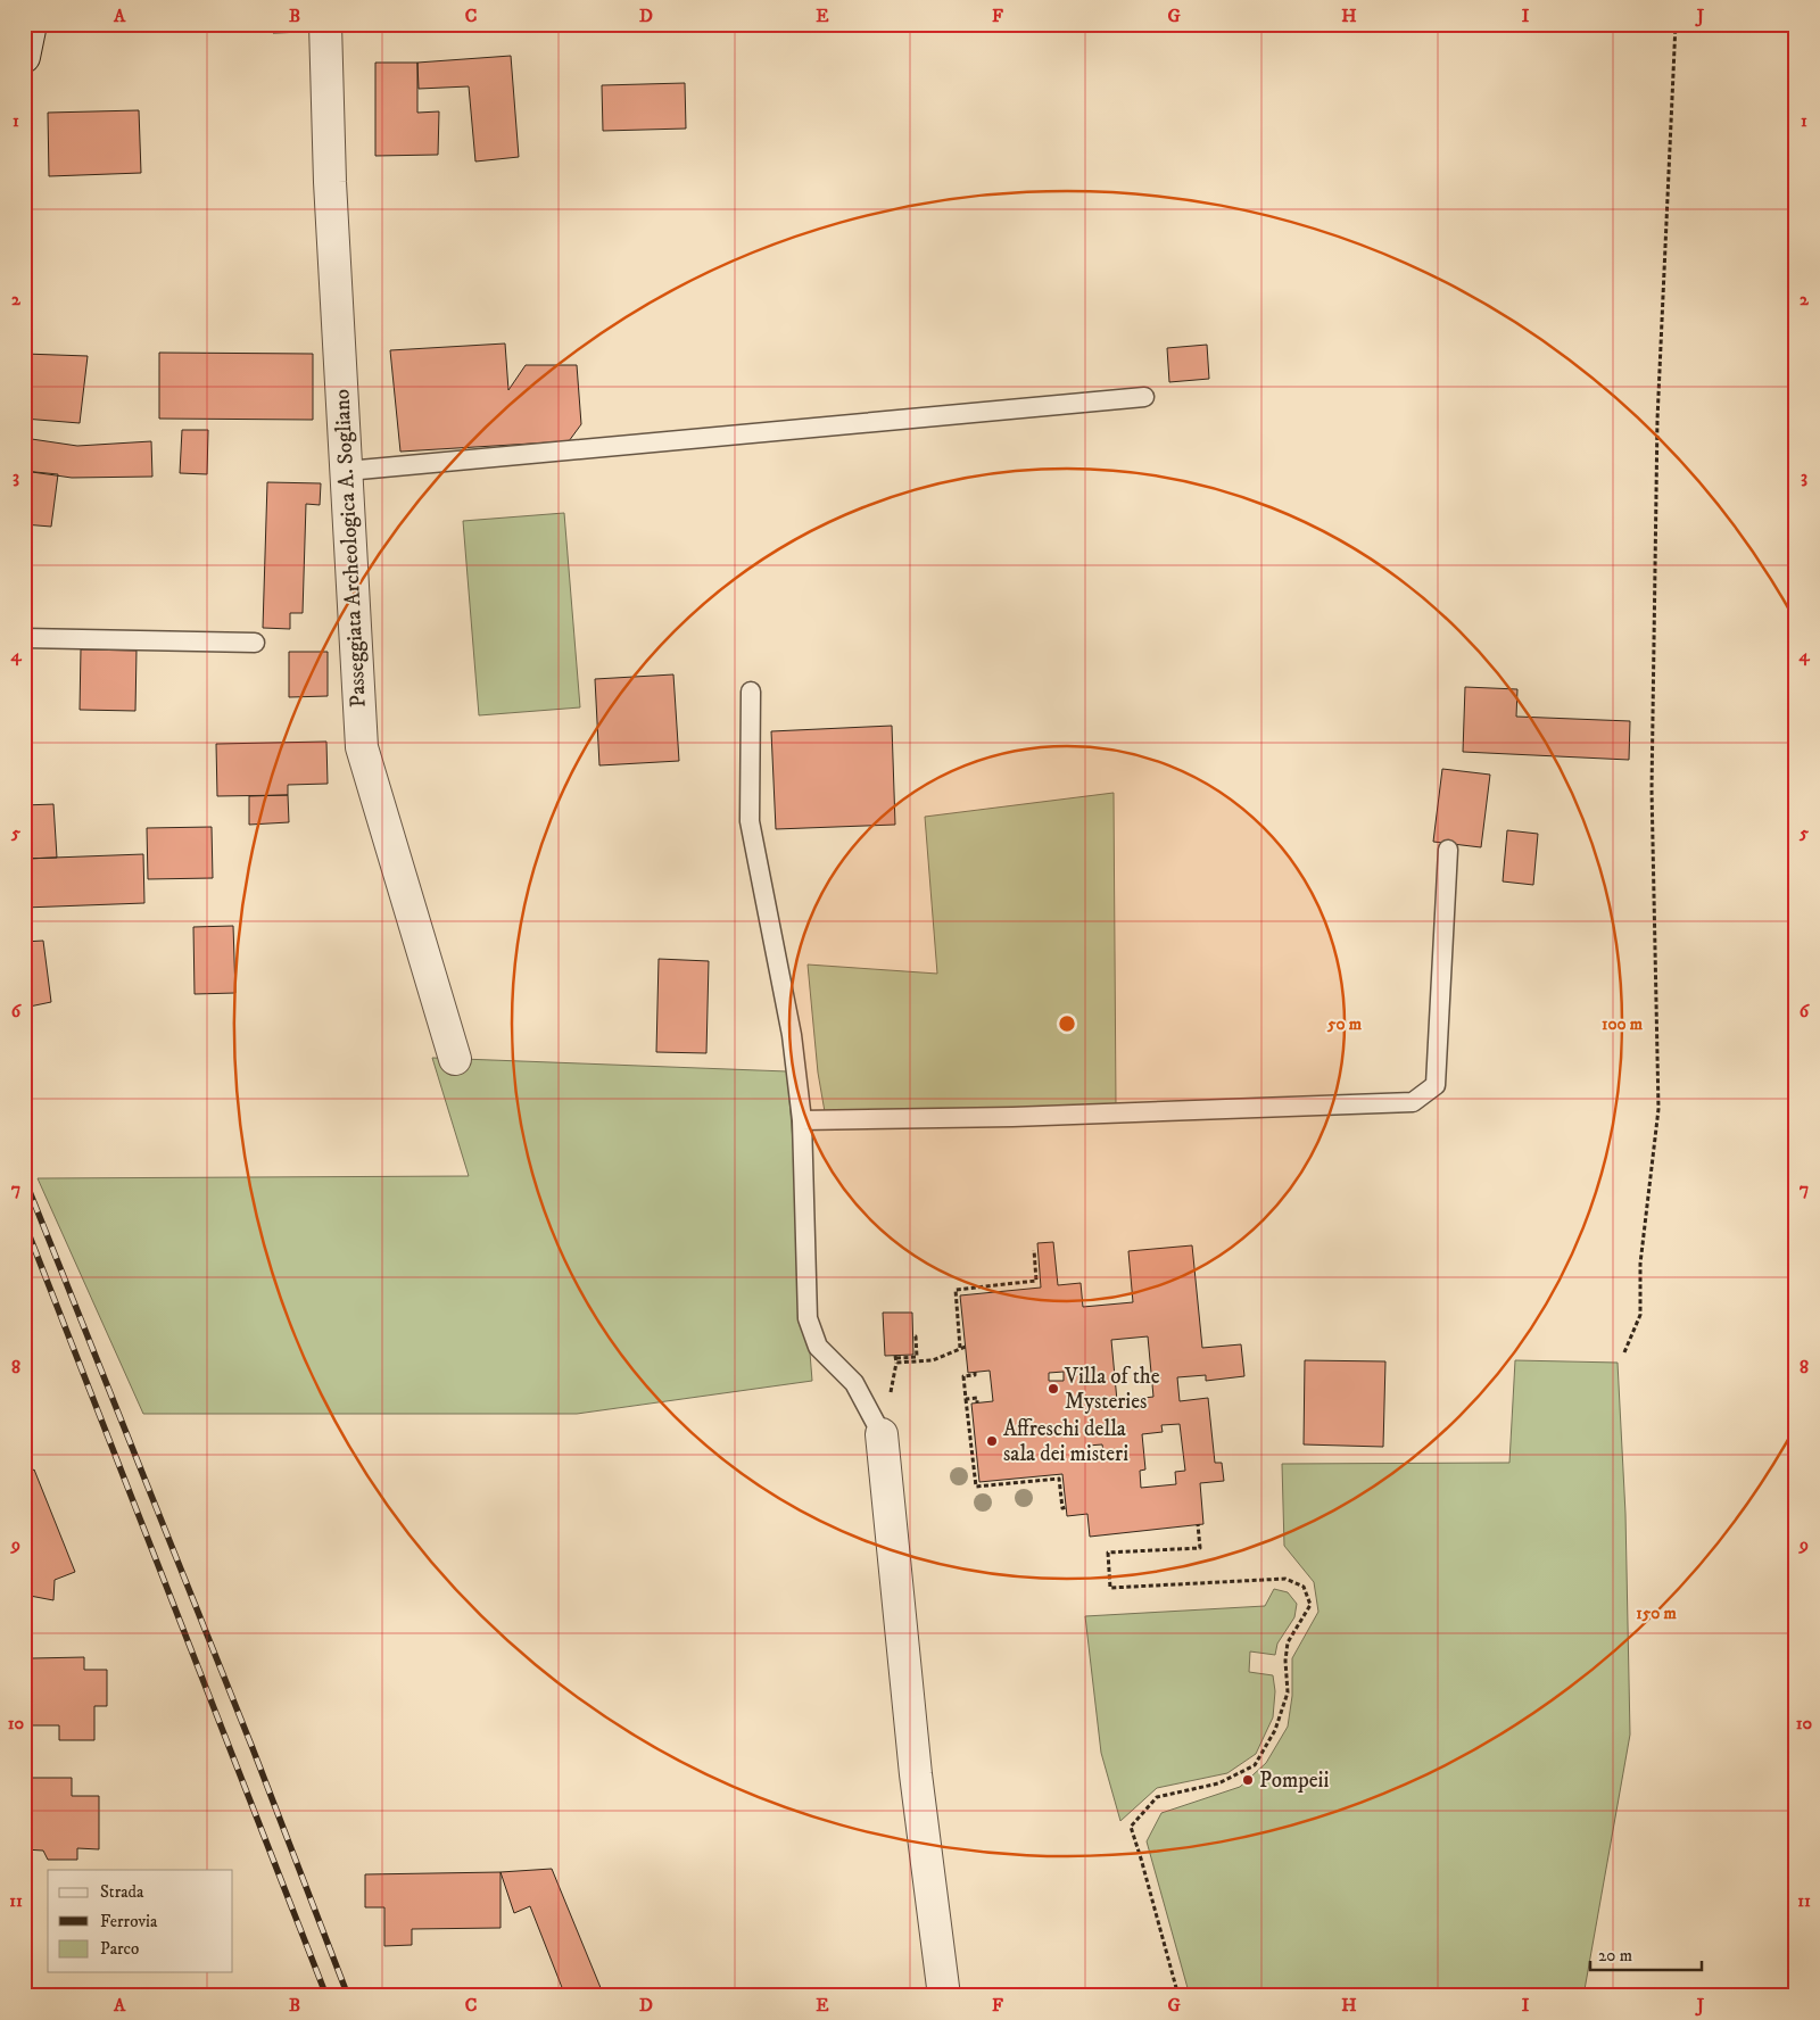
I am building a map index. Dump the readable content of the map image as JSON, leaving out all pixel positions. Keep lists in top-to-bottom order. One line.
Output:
{"streets":{"street":["Passeggiata Archeologica A. Sogliano"]},"places":["Villa of the Mysteries","Affreschi della sala dei misteri","Pompeii"],"legend":["Strada","Ferrovia","Parco"],"scale_bar":"20 m","grid":{"columns":["A","B","C","D","E","F","G","H","I","J"],"rows":["1","2","3","4","5","6","7","8","9","10","11"]},"rings":["50 m","100 m","150 m"]}
